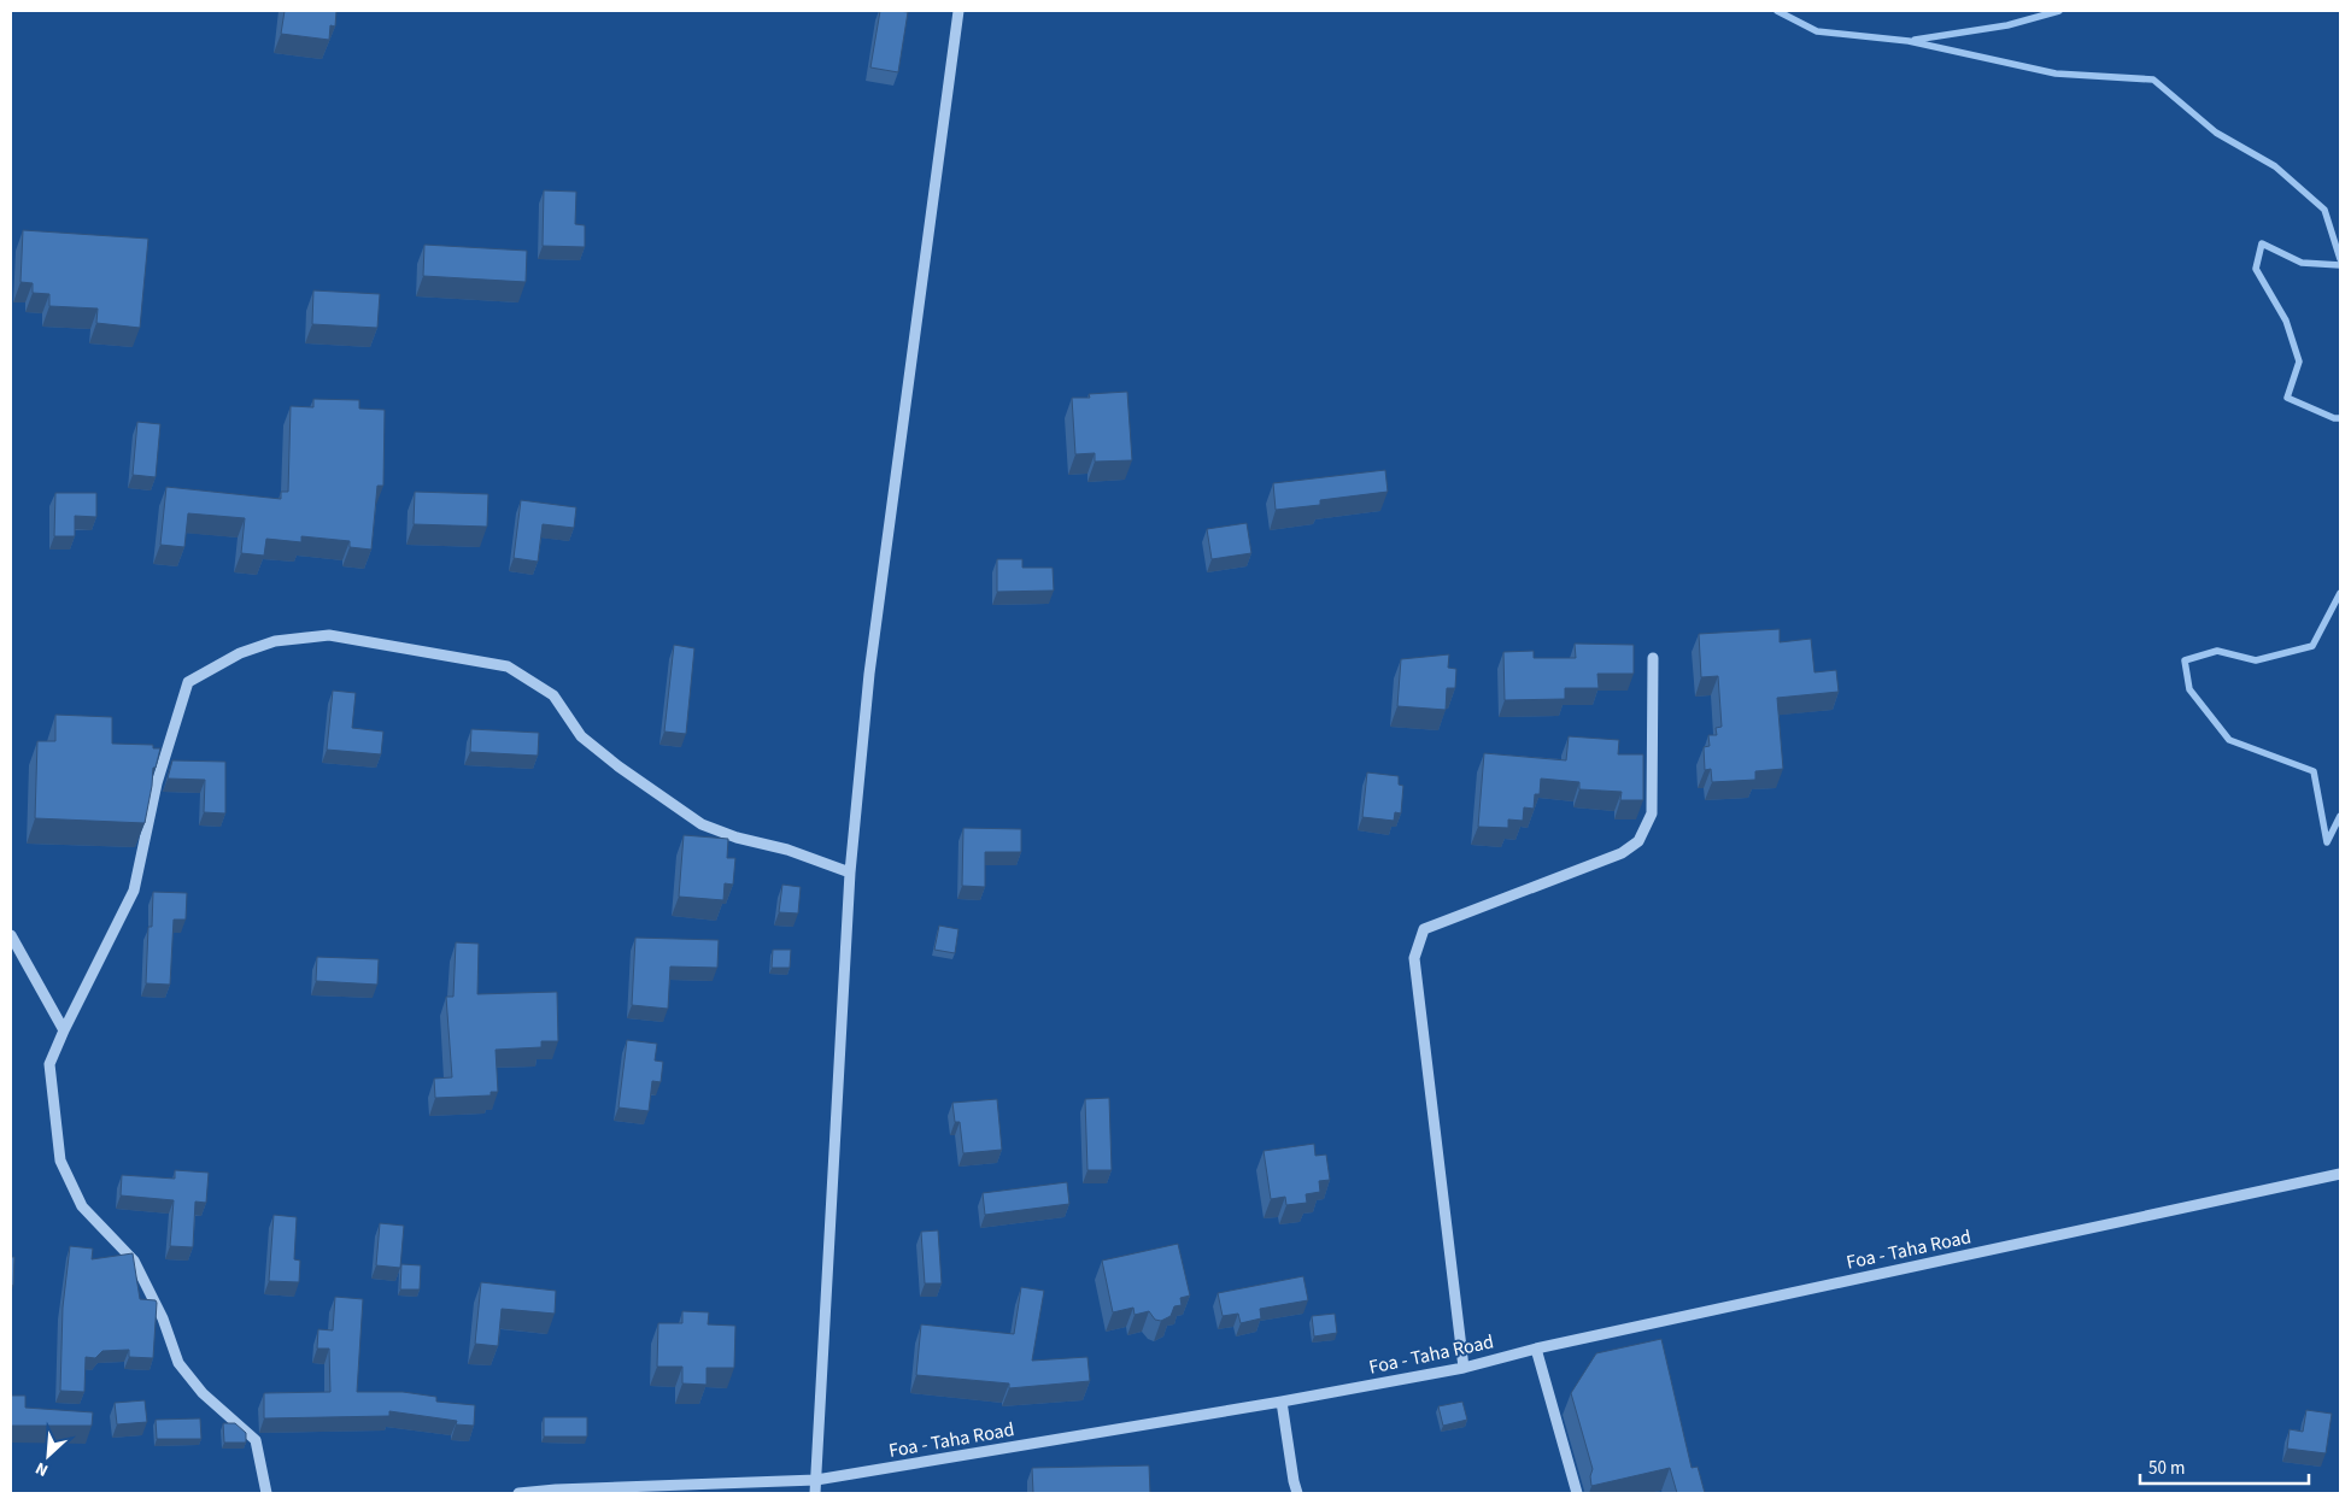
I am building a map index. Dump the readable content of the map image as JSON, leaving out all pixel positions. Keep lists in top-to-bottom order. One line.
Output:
{"streets":{"street":["Foa - Taha Road"]},"scale_bar":"50 m","north":"bottom left"}
